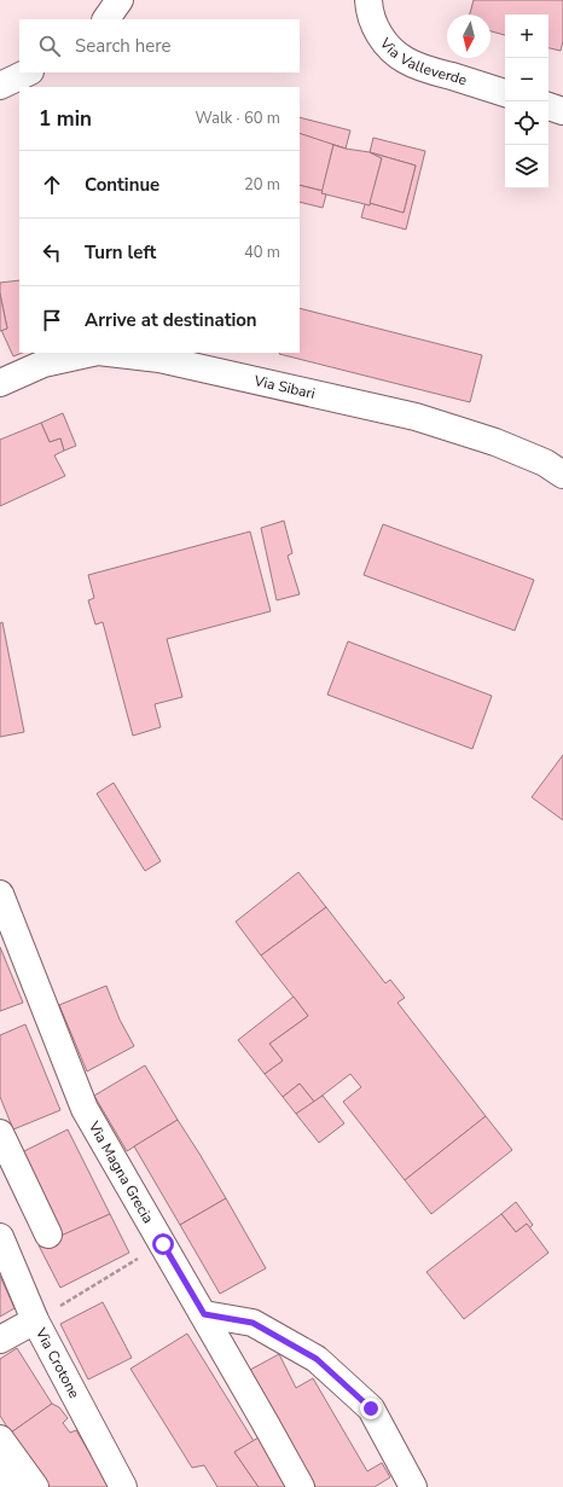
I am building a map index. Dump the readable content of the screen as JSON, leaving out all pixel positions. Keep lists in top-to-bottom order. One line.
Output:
{"streets":{"street":["Via Valleverde","Via Sibari","Via Magna Grecia","Via Crotone"]},"north":"bottom","page":{"map_buttons":["+","−"],"search":"Search here","heading":["1 min","Walk · 60 m"],"list":[["Continue","20 m"],["Turn left","40 m"],"Arrive at destination"]}}
